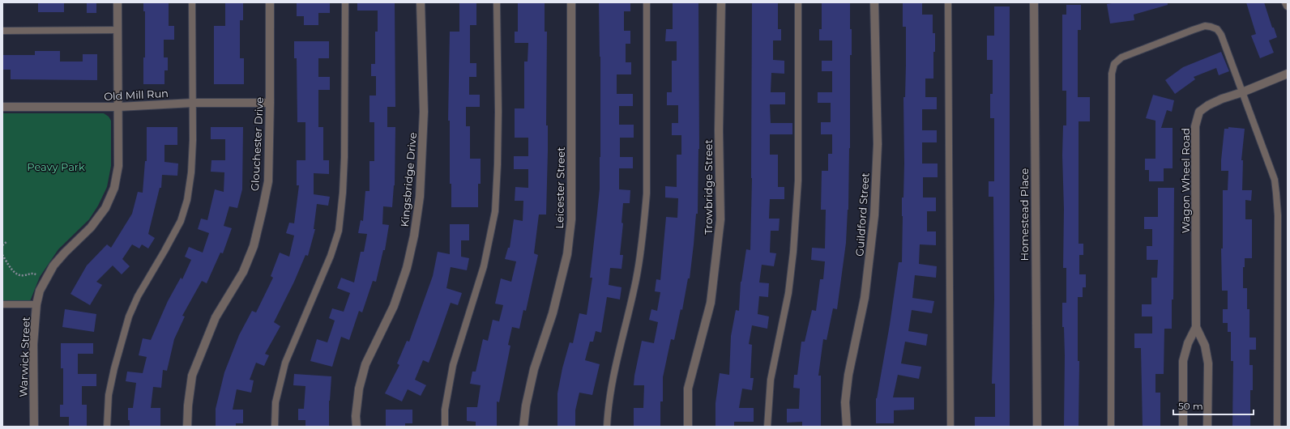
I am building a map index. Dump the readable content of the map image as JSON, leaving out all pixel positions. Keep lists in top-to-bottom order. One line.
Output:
{"streets":{"street":["Old Mill Run","Glouchester Drive","Kingsbridge Drive","Wagon Wheel Road","Trowbridge Street","Leicester Street","Guildford Street","Homestead Place","Warwick Street"]},"crossings":[["Old Mill Run","Glouchester Drive"],["Old Mill Run","Warwick Street"]],"parks":["Peavy Park"],"scale_bar":"50 m"}
